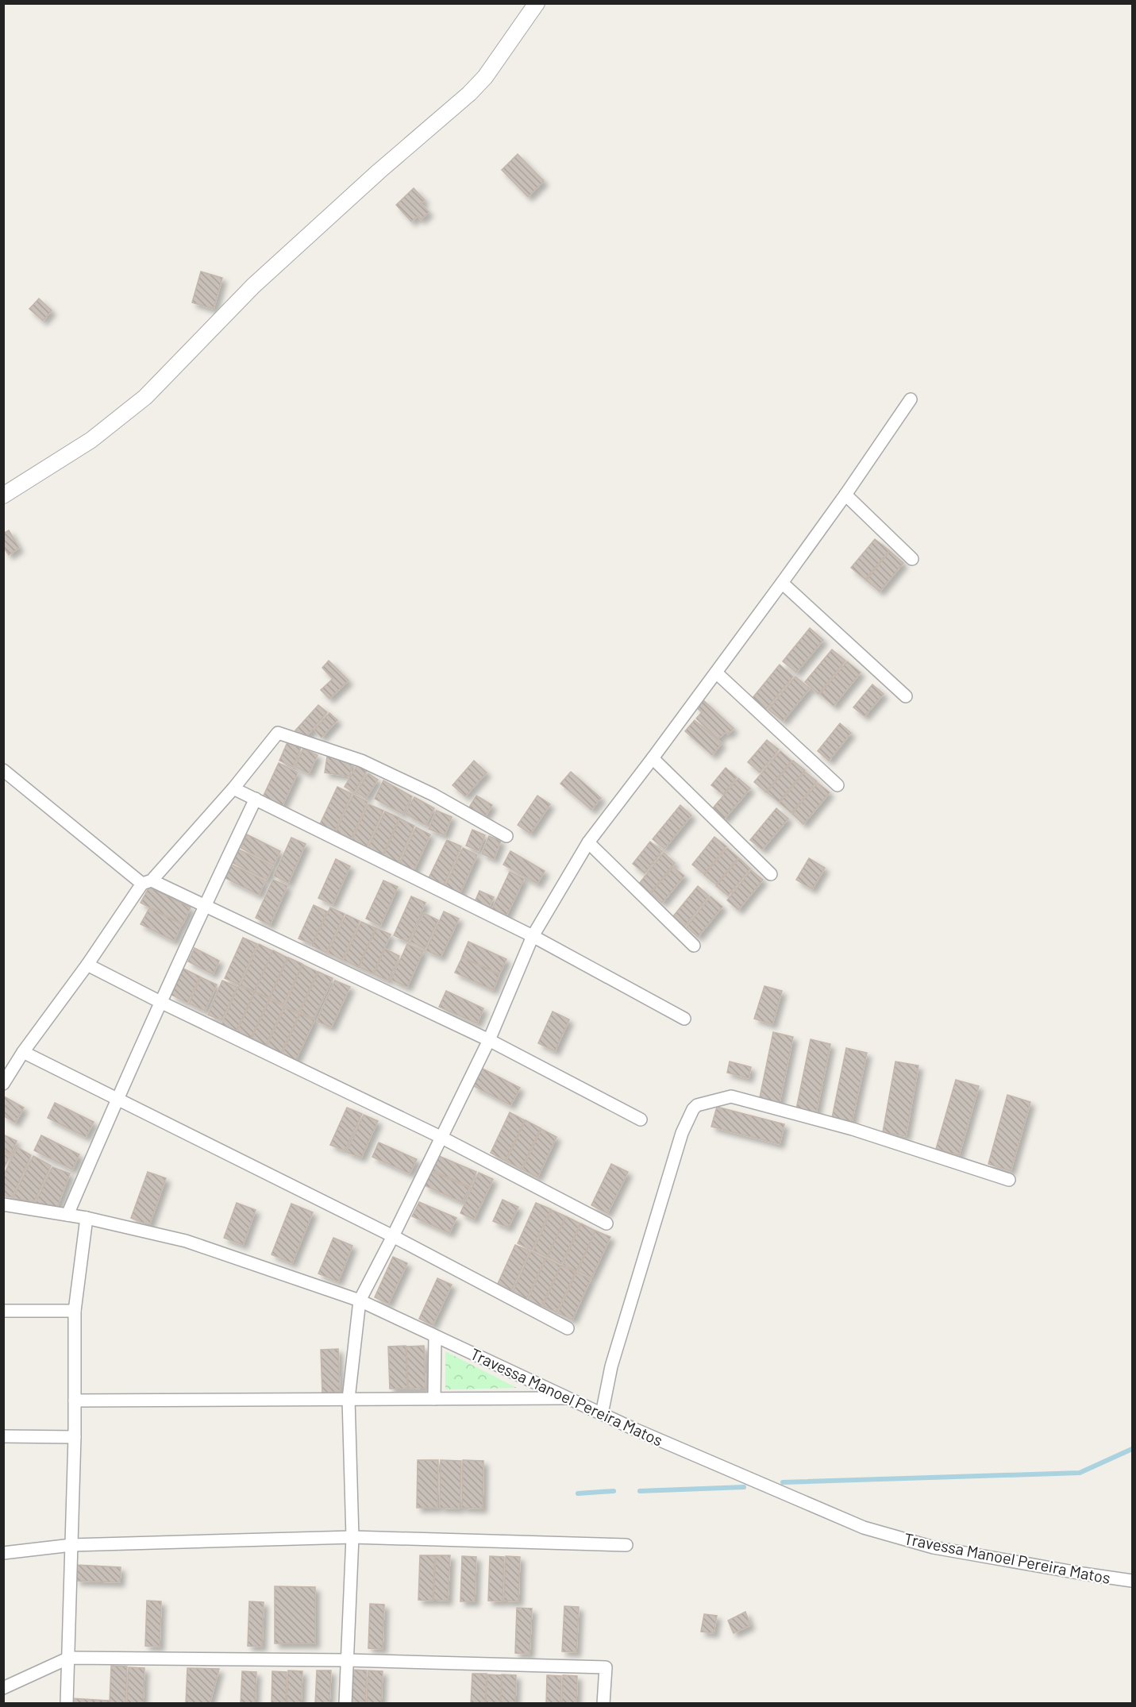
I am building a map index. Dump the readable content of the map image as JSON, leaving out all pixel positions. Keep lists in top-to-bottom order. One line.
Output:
{"streets":{"street":["Travessa Manoel Pereira Matos"]}}
